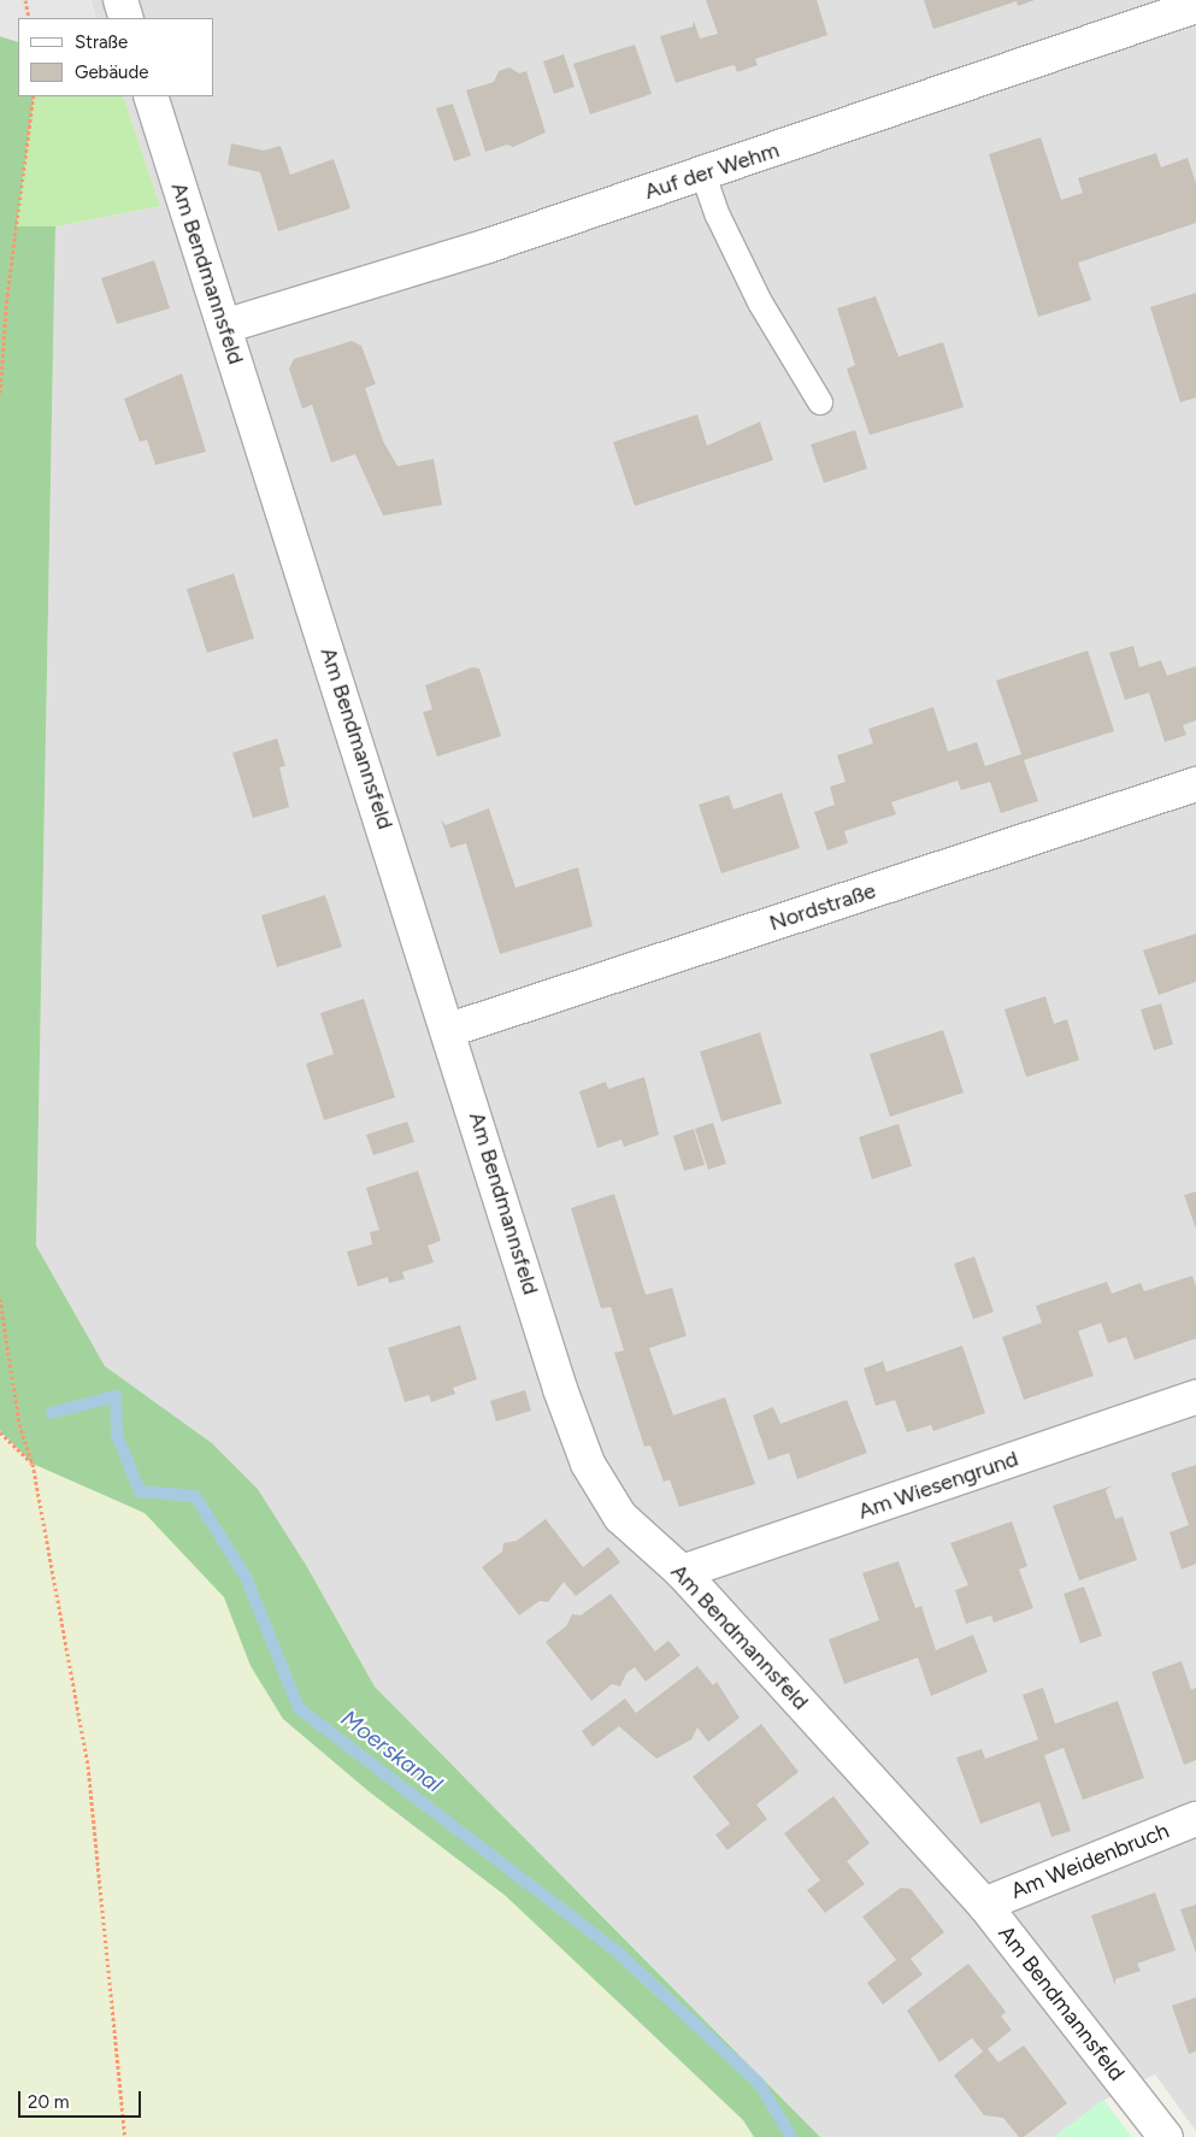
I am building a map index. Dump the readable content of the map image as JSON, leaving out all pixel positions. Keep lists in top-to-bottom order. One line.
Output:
{"streets":{"street":["Auf der Wehm","Am Bendmannsfeld","Nordstraße","Am Wiesengrund","Am Weidenbruch"]},"crossings":[["Auf der Wehm","Am Bendmannsfeld"],["Am Bendmannsfeld","Nordstraße"],["Am Bendmannsfeld","Am Wiesengrund"],["Am Bendmannsfeld","Am Weidenbruch"]],"water":["Moerskanal"],"legend":["Straße","Gebäude"],"scale_bar":"20 m"}
